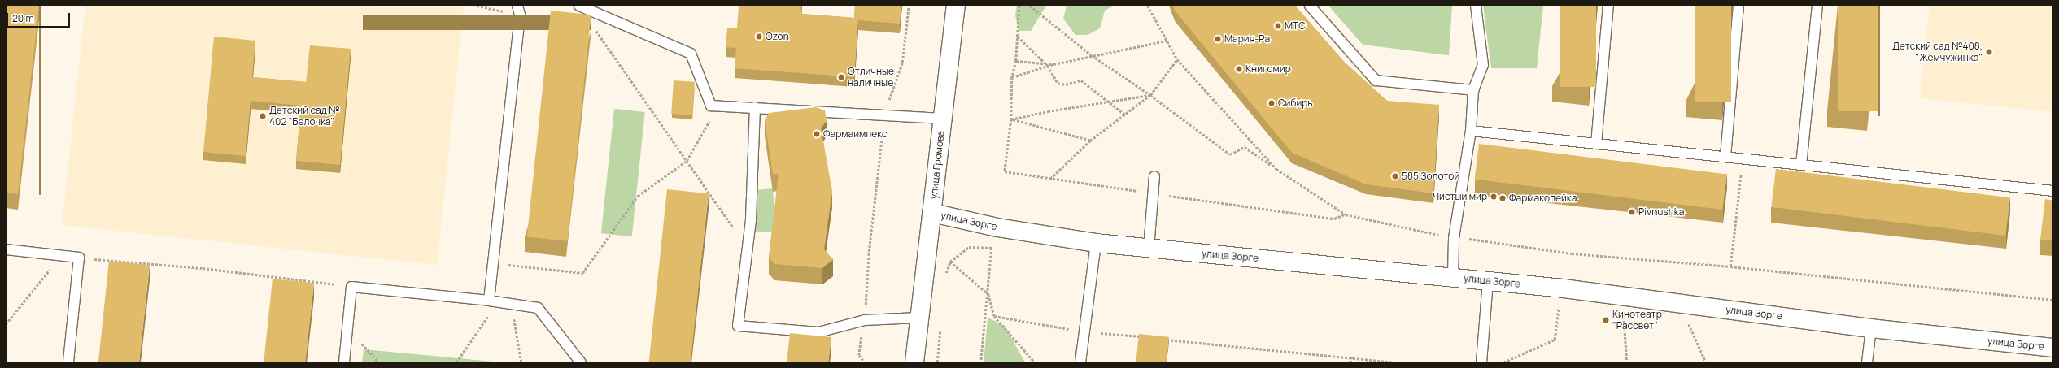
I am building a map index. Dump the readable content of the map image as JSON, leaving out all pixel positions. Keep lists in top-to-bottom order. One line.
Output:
{"streets":{"street":["улица Громова","улица Зорге"]},"crossings":[["улица Громова","улица Зорге"]],"places":["МТС","Ozon","Мария-Ра","Детский сад №408, \"Жемчужинка\"","Книгомир","Отличные наличные","Сибирь","Детский сад № 402 \"Белочка\"","Фармаимпекс","585 Золотой","Чистый мир","Фармакопейка","Pivnushka","Кинотеатр \"Рассвет\""],"scale_bar":"20 m"}
